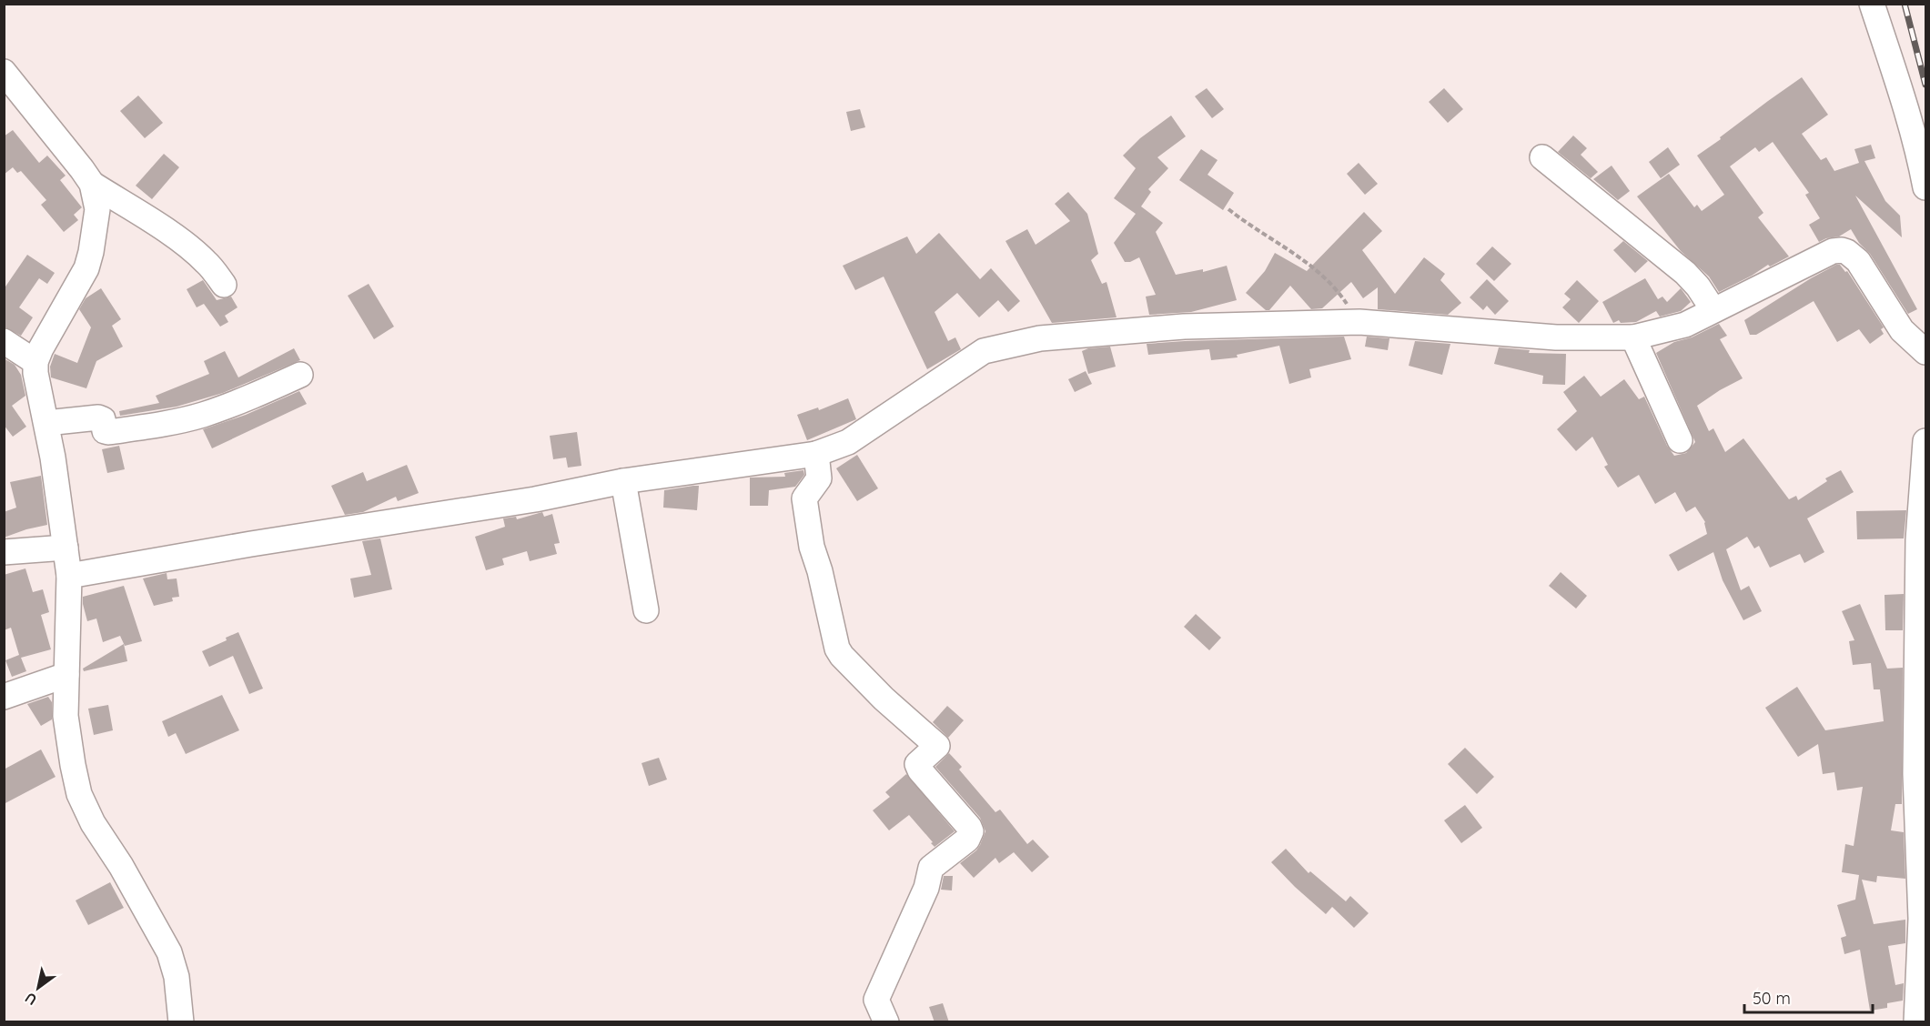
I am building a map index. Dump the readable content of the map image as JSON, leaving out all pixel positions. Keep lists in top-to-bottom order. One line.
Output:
{"scale_bar":"50 m","north":"bottom left"}
